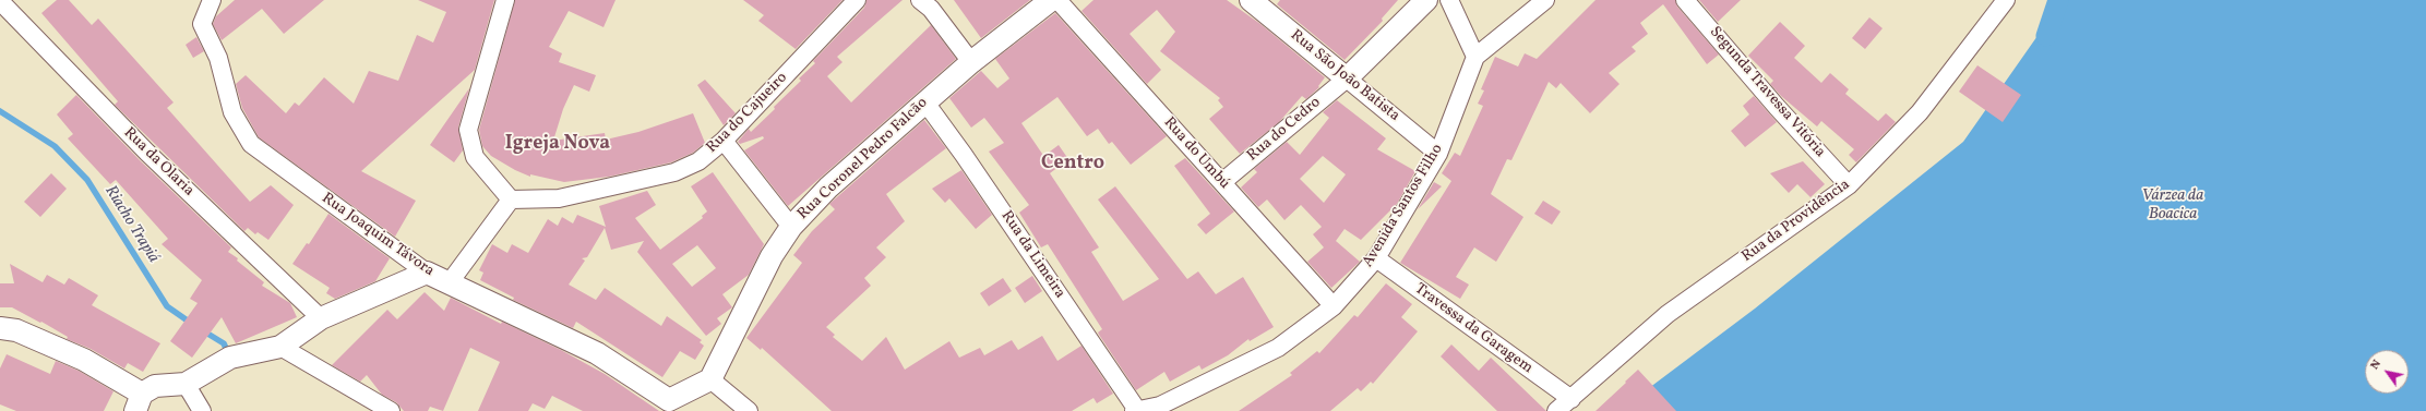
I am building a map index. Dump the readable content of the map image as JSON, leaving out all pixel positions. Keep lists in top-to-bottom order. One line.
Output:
{"streets":{"street":["Rua São João Batista","Segunda Travessa Vitória","Rua do Cajueiro","Rua do Cedro","Rua do Umbú","Rua Coronel Pedro Falcão","Rua da Olaria","Avenida Santos Filho","Rua da Providência","Rua Joaquim Távora","Rua da Limeira","Travessa da Garagem"]},"crossings":[["Rua São João Batista","Rua do Cedro"],["Rua São João Batista","Avenida Santos Filho"],["Segunda Travessa Vitória","Rua da Providência"],["Rua do Cedro","Rua do Umbú"],["Rua do Umbú","Avenida Santos Filho"],["Rua Coronel Pedro Falcão","Rua da Limeira"],["Avenida Santos Filho","Rua da Limeira"],["Avenida Santos Filho","Travessa da Garagem"],["Rua da Providência","Travessa da Garagem"]],"districts":["Igreja Nova","Centro"],"water":["Várzea da Boacica","Riacho Trapiá"],"north":"top left"}
